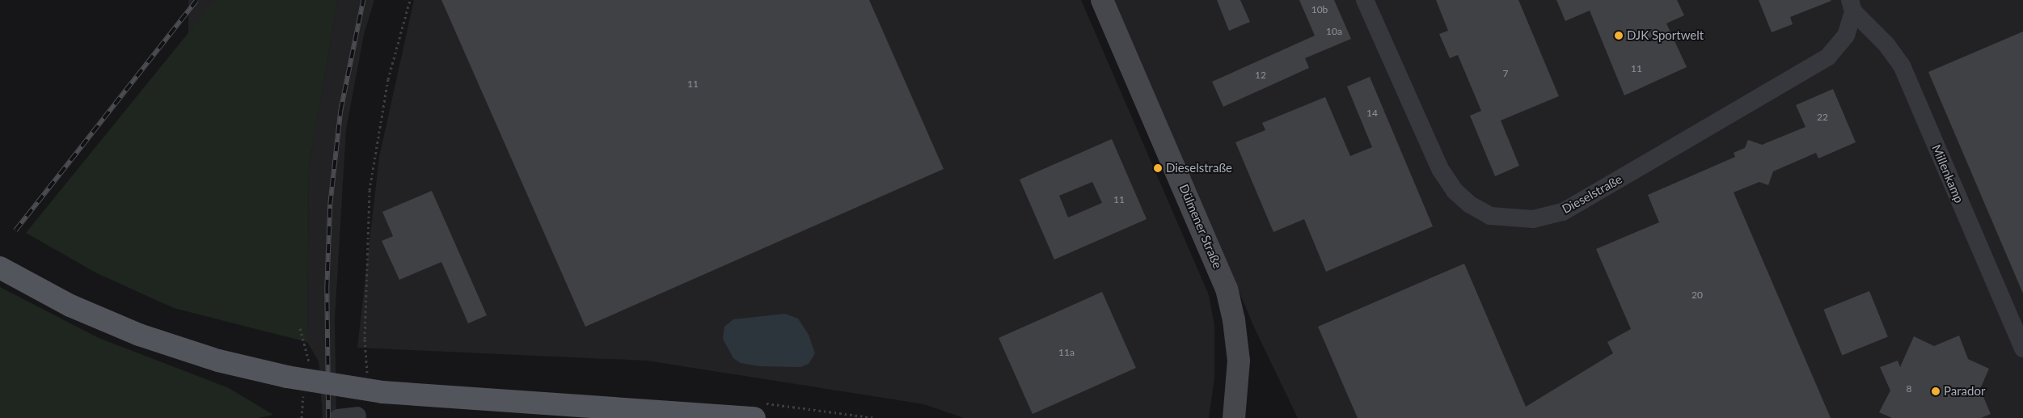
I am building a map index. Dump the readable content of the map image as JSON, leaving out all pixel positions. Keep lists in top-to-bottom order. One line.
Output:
{"streets":{"street":["Millenkamp","Dieselstraße","Dülmener Straße"]},"crossings":[["Millenkamp","Dieselstraße"]],"places":["DJK Sportwelt","Dieselstraße","Parador"],"house_numbers":["10b","10a","11","7","12","11","14","22","11","20","11a","8"]}
